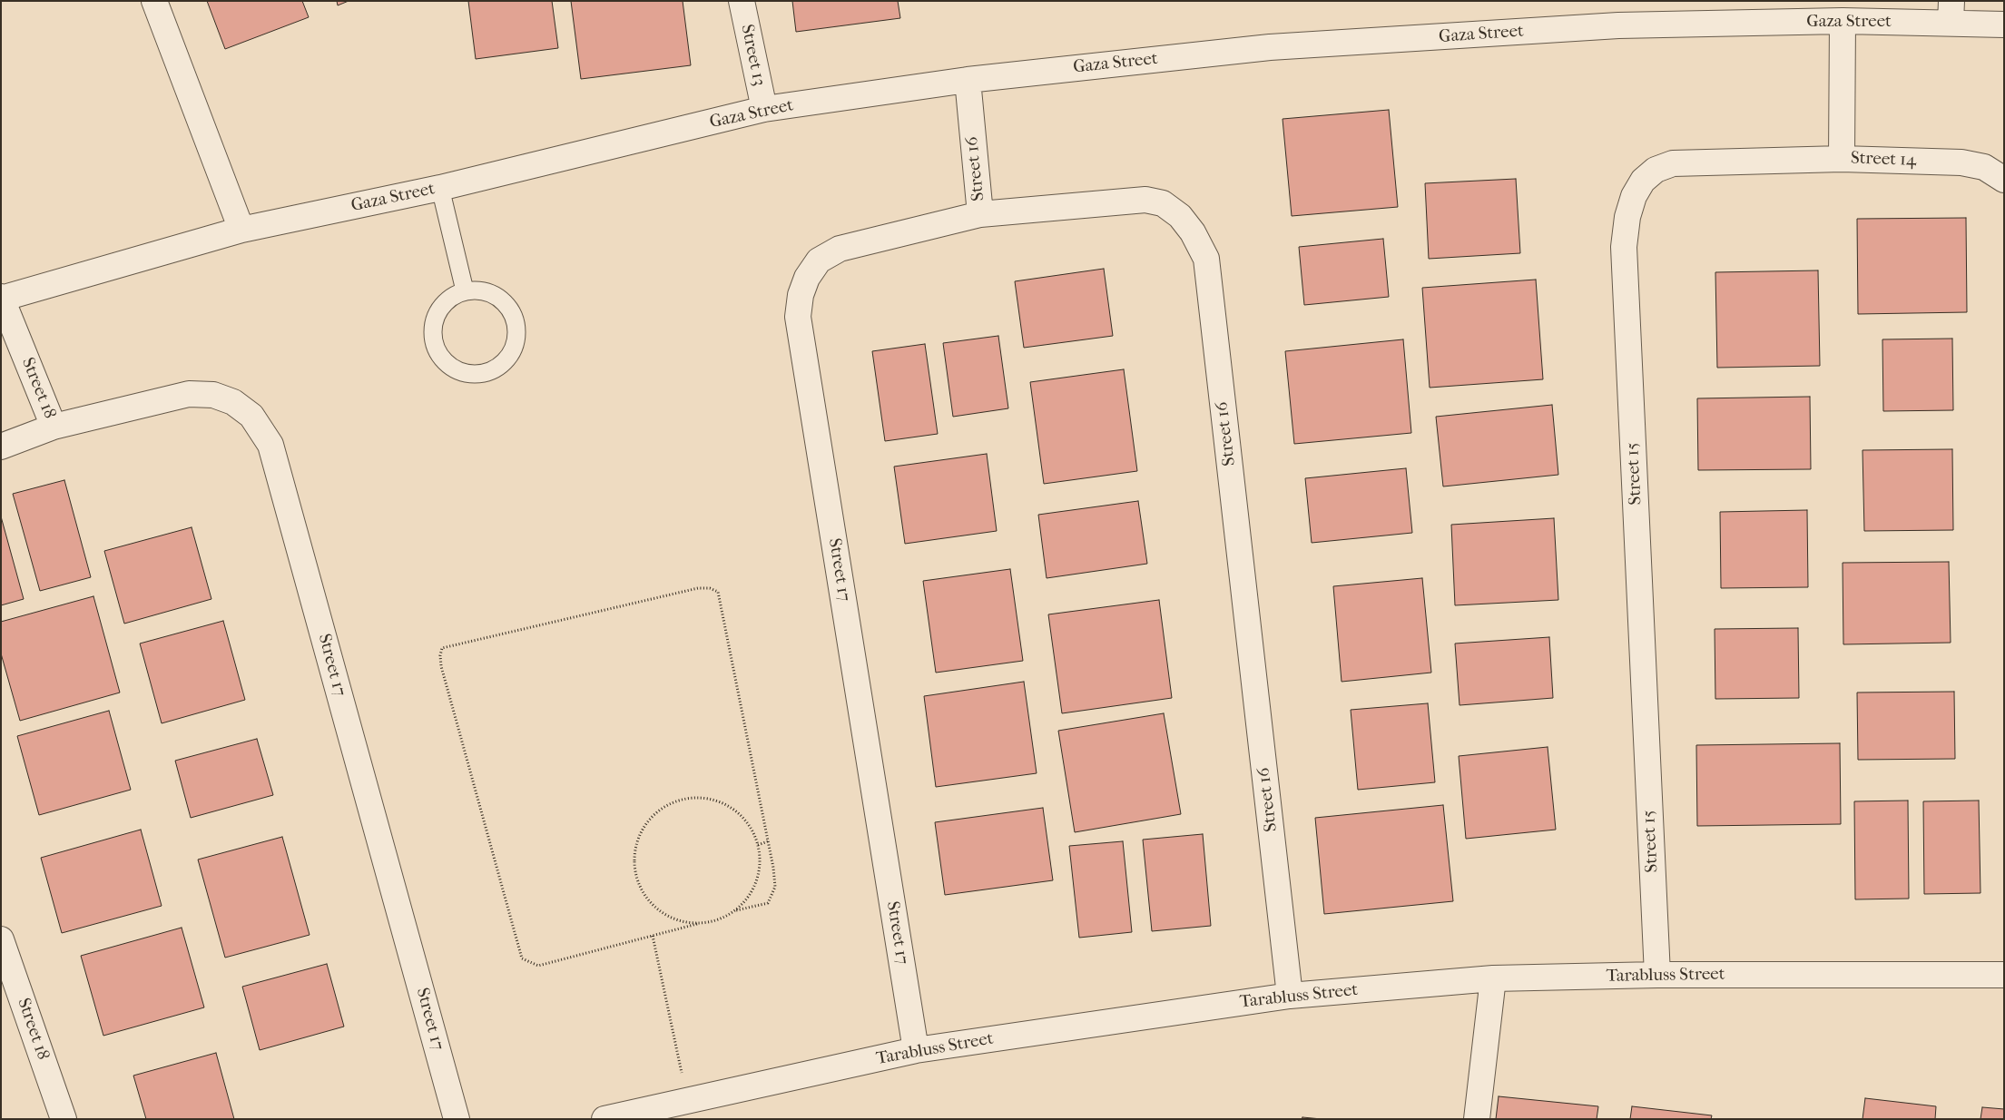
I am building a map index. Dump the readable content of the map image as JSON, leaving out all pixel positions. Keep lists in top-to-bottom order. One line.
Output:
{"streets":{"street":["Gaza Street","Street 13","Street 14","Street 16","Street 18","Street 15","Street 17","Tarabluss Street"]},"crossings":[["Gaza Street","Street 13"],["Gaza Street","Street 14"],["Gaza Street","Street 16"],["Gaza Street","Street 18"],["Street 14","Street 15"],["Street 16","Street 17"],["Street 16","Tarabluss Street"],["Street 18","Street 17"],["Street 15","Tarabluss Street"],["Street 17","Tarabluss Street"]]}
